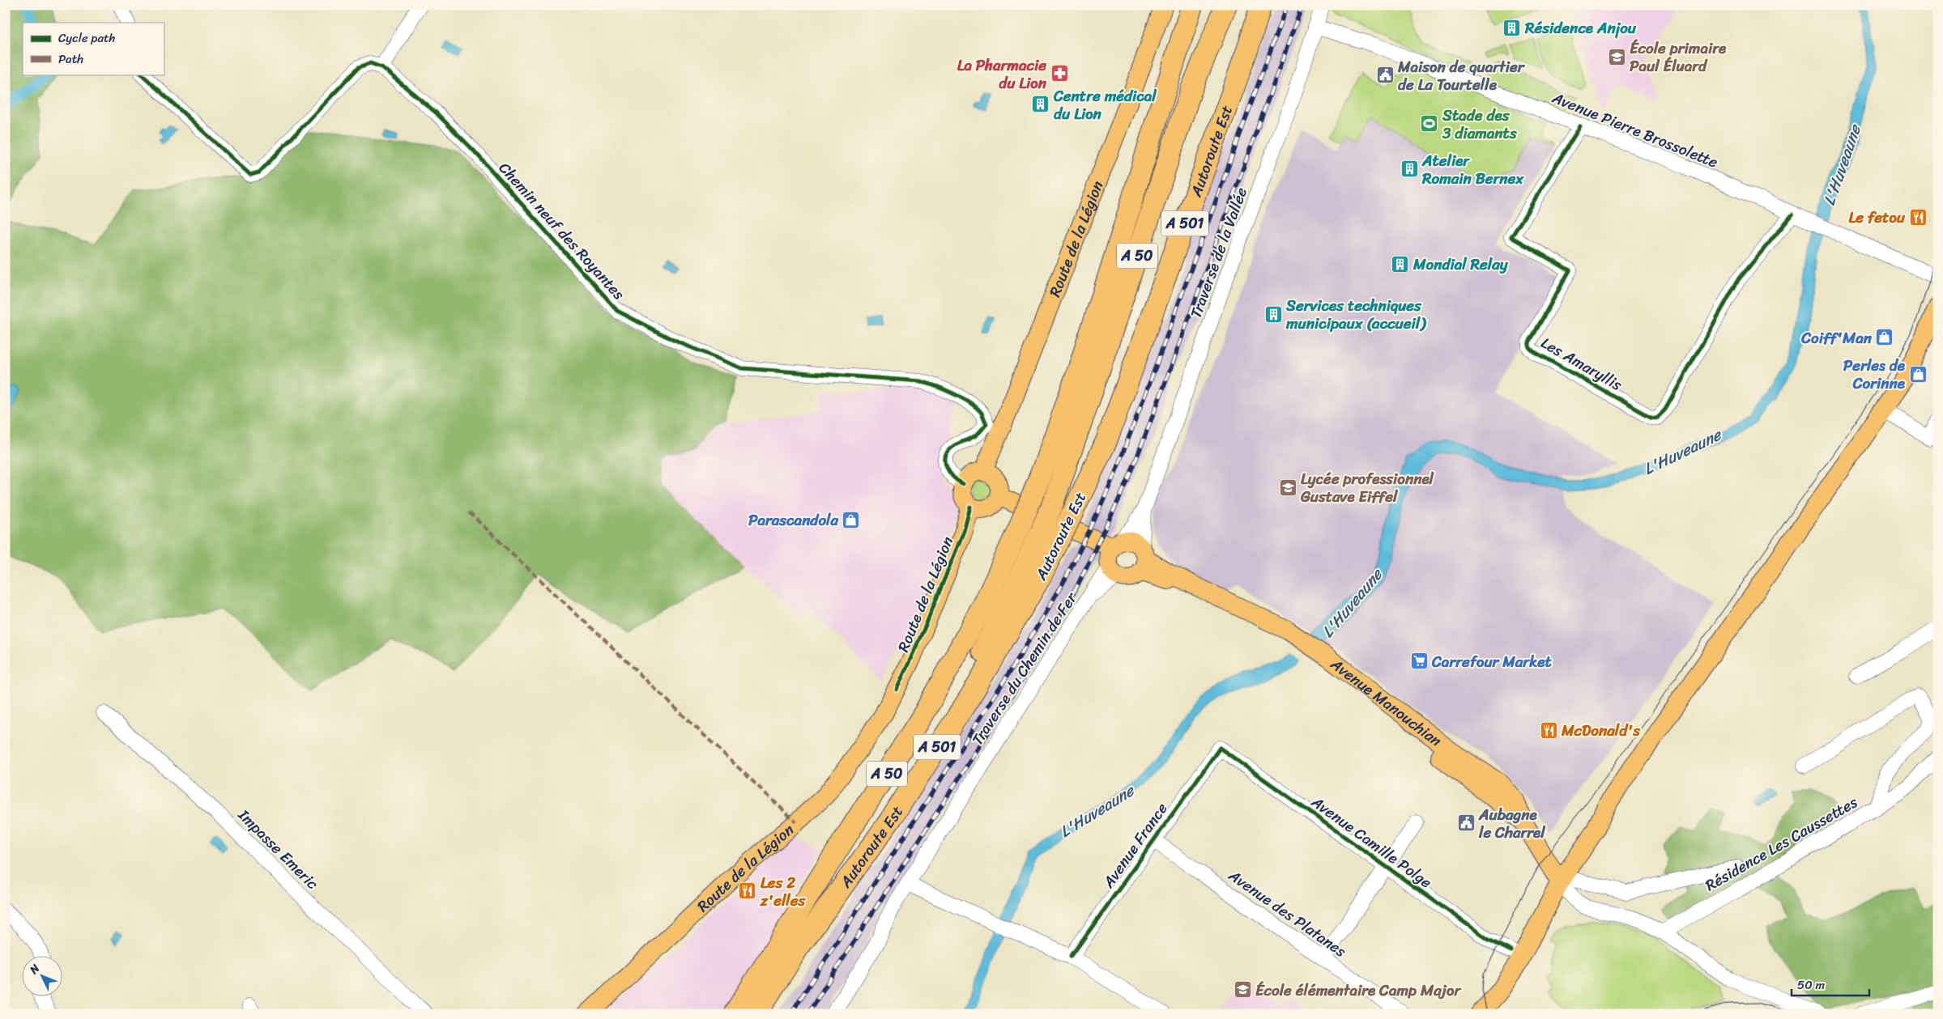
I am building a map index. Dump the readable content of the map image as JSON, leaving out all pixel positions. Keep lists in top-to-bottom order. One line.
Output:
{"streets":{"highway":["Autoroute Est","A 501","A 50"],"main road":["Route de la Légion","Avenue Manouchian"],"street":["Avenue Pierre Brossolette","Chemin neuf des Royantes","Traverse de la Vallée","Les Amaryllis","Traverse du Chemin de Fer","Avenue Camille Polge","Résidence Les Caussettes","Avenue France","Impasse Emeric","Avenue des Platanes"]},"crossings":[["Avenue Pierre Brossolette","Traverse de la Vallée"],["Avenue Pierre Brossolette","Les Amaryllis"],["Autoroute Est","A 50"],["Chemin neuf des Royantes","Route de la Légion"],["Traverse de la Vallée","Traverse du Chemin de Fer"],["Traverse de la Vallée","Avenue Manouchian"],["Traverse du Chemin de Fer","Avenue Manouchian"],["Avenue Camille Polge","Avenue France"],["Avenue France","Avenue des Platanes"]],"water":["L'Huveaune"],"places":{"building":["Résidence Anjou","Centre médical du Lion","Atelier Romain Bernex","Mondial Relay","Services techniques municipaux (accueil)"],"school or university":["École primaire Paul Éluard","Lycée professionnel Gustave Eiffel","École élémentaire Camp Major"],"pharmacy":["La Pharmacie du Lion"],"public building":["Maison de quartier de La Tourtelle","Aubagne le Charrel"],"sports":["Stade des 3 diamants"],"restaurant":["Le fetou","McDonald's","Les 2 z'elles"],"shop":["Coiff'Man","Perles de Corinne","Parascandola"],"supermarket":["Carrefour Market"]},"legend":["Cycle path","Path"],"scale_bar":"50 m","north":"top left"}
